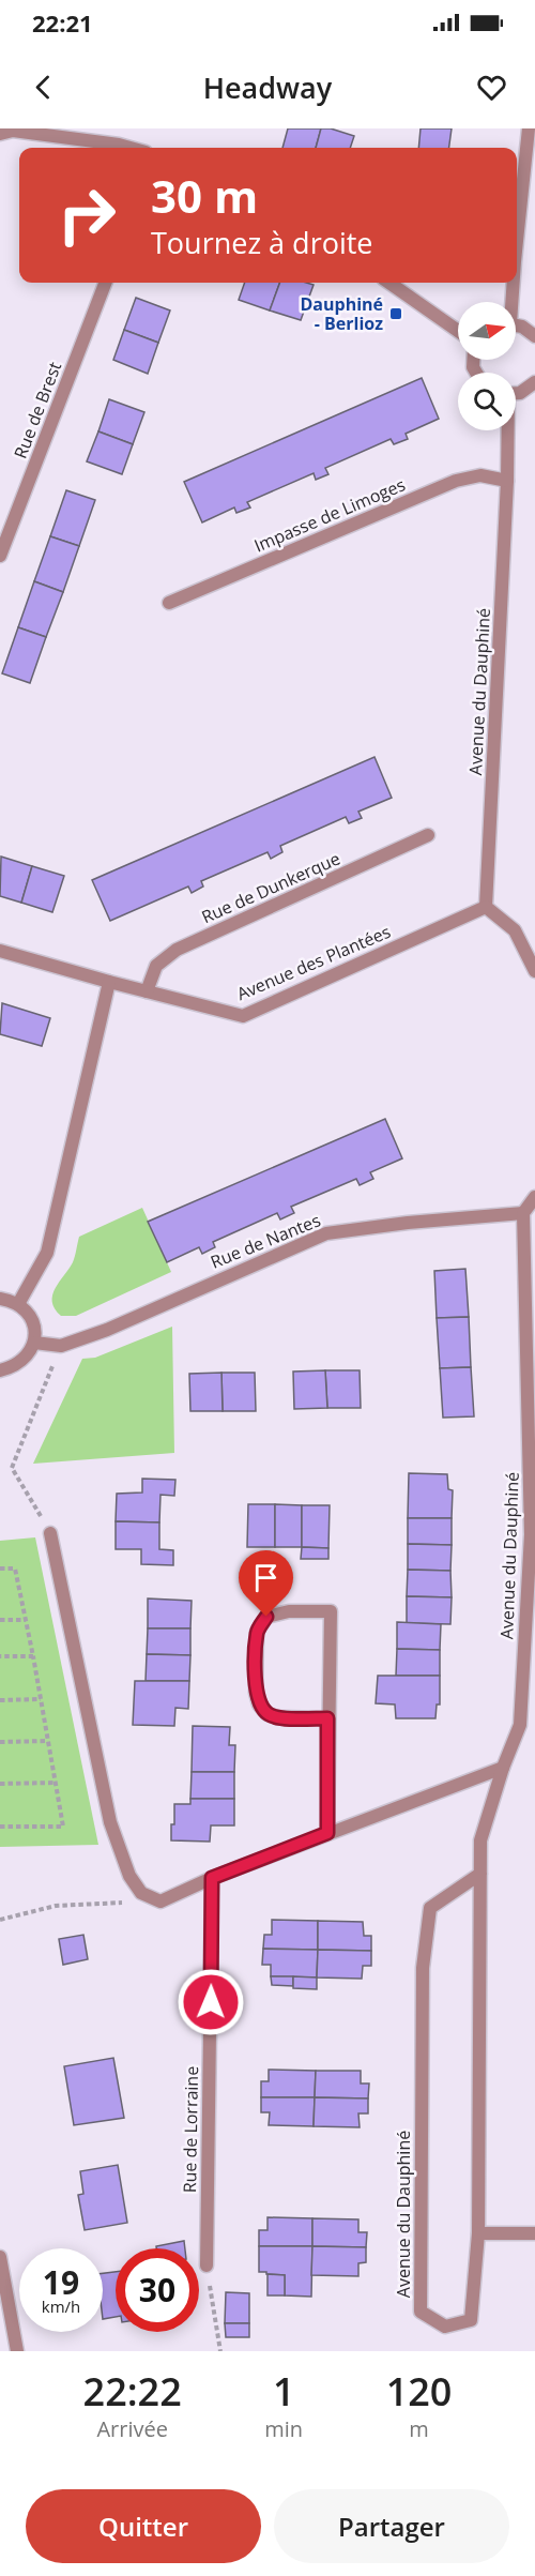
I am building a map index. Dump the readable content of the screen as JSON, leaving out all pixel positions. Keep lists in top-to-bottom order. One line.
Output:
{"streets":{"street":["Rue de Brest","Impasse de Limoges","Avenue du Dauphiné","Rue de Dunkerque","Avenue des Plantées","Rue de Nantes","Rue de Lorraine"]},"crossings":[["Impasse de Limoges","Avenue du Dauphiné"],["Avenue du Dauphiné","Avenue des Plantées"],["Avenue du Dauphiné","Rue de Nantes"],["Rue de Dunkerque","Avenue des Plantées"]],"places":{"transit":["Dauphiné - Berlioz"]},"north":"right","page":{"status":"22:21","header":"Headway","turn":["30 m","Tournez à droite"],"speed":"19 km/h","limit":"30","eta":["22:22","Arrivée","1","min","120","m"],"buttons":["Quitter","Partager"]}}
